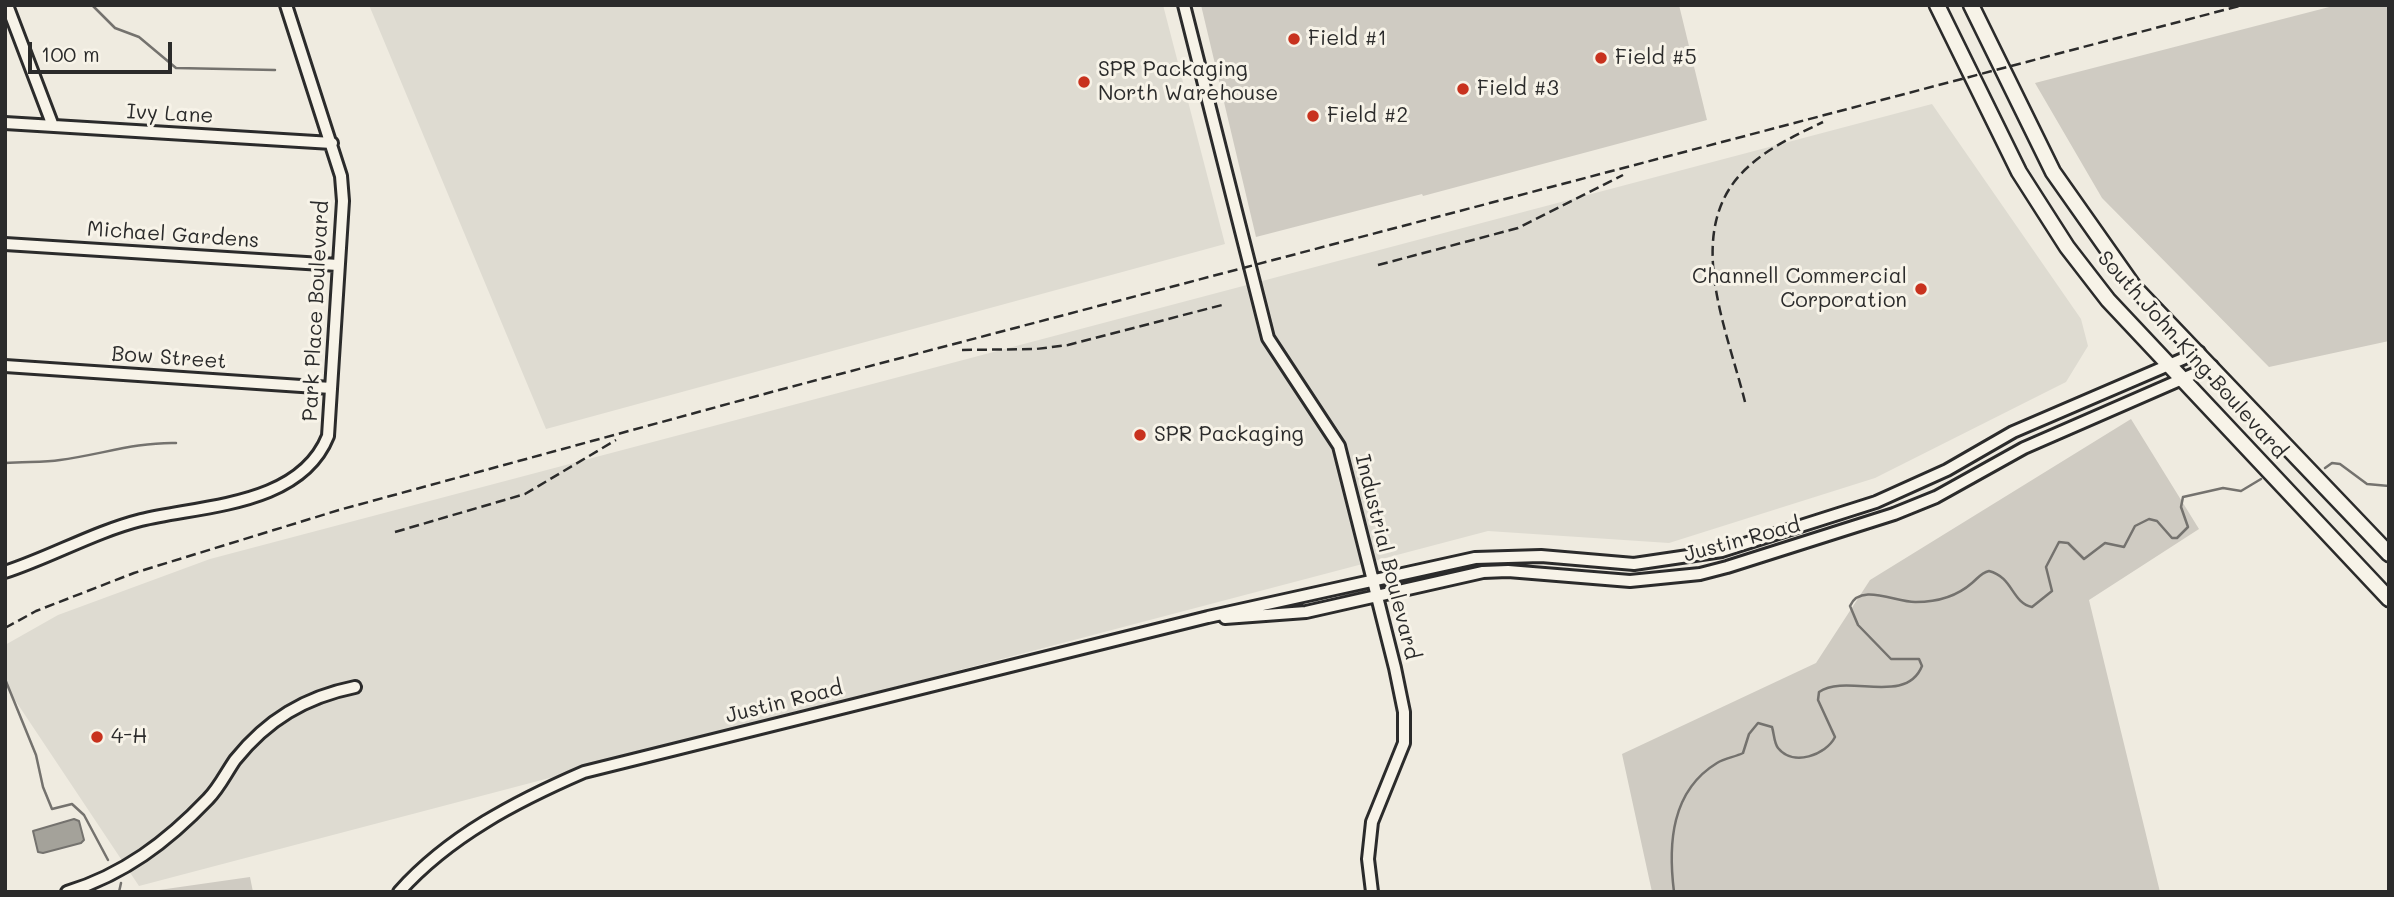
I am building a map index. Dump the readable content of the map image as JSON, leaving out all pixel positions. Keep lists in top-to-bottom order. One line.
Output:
{"streets":{"main road":["South John King Boulevard"],"street":["Ivy Lane","Michael Gardens","Park Place Boulevard","Bow Street","Justin Road","Industrial Boulevard"]},"crossings":[["Ivy Lane","Park Place Boulevard"],["Michael Gardens","Park Place Boulevard"],["Park Place Boulevard","Bow Street"],["South John King Boulevard","Justin Road"],["Justin Road","Industrial Boulevard"]],"places":["Field #1","Field #5","SPR Packaging North Warehouse","Field #3","Field #2","Channell Commercial Corporation","SPR Packaging","4-H"],"scale_bar":"100 m"}
